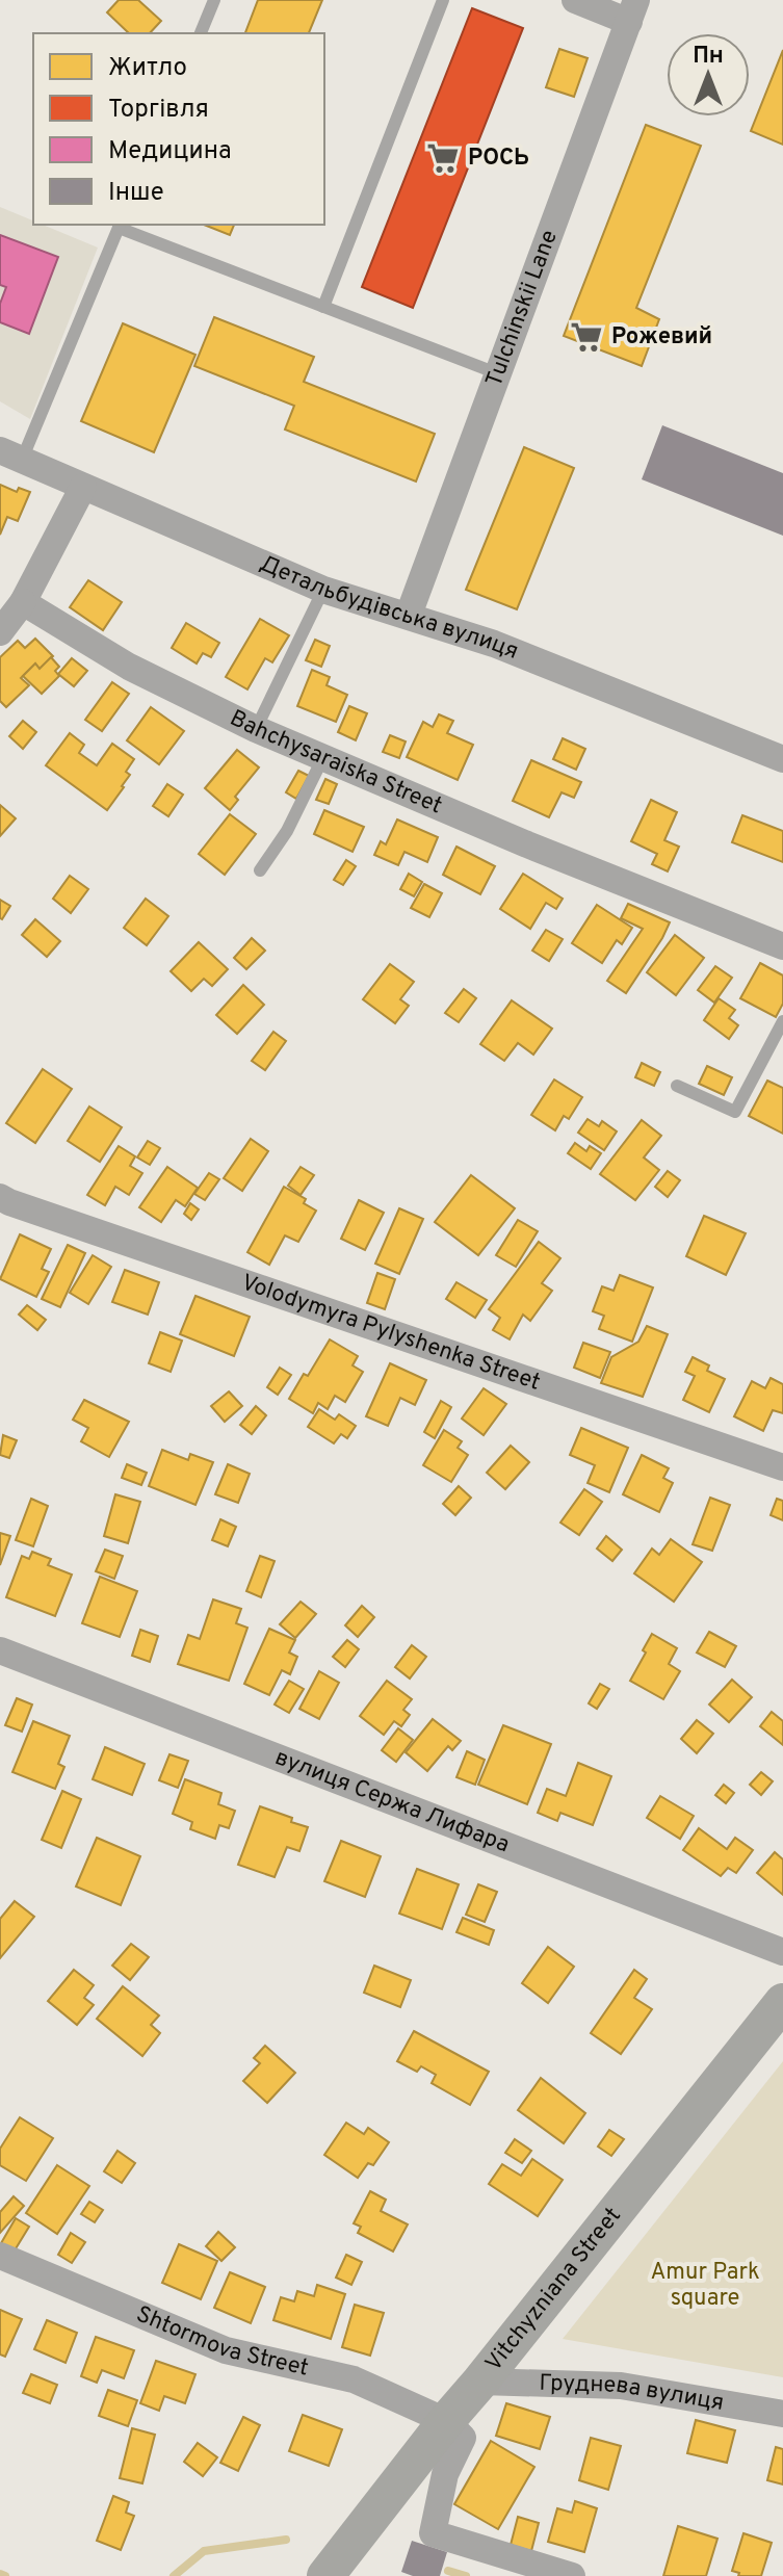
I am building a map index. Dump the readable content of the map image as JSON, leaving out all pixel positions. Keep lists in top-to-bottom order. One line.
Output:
{"streets":{"street":["Tulchinskii Lane","Детальбудівська вулиця","Bahchysaraiska Street","Volodymyra Pylyshenka Street","вулиця Сержа Лифара","Vitchyzniana Street","Shtormova Street","Груднева вулиця"]},"crossings":[["Tulchinskii Lane","Детальбудівська вулиця"],["Vitchyzniana Street","Shtormova Street"],["Vitchyzniana Street","Груднева вулиця"]],"parks":["Amur Park square"],"places":{"supermarket":["РОСЬ","Рожевий"]},"legend":["Житло","Торгівля","Медицина","Інше"],"north":"top"}
